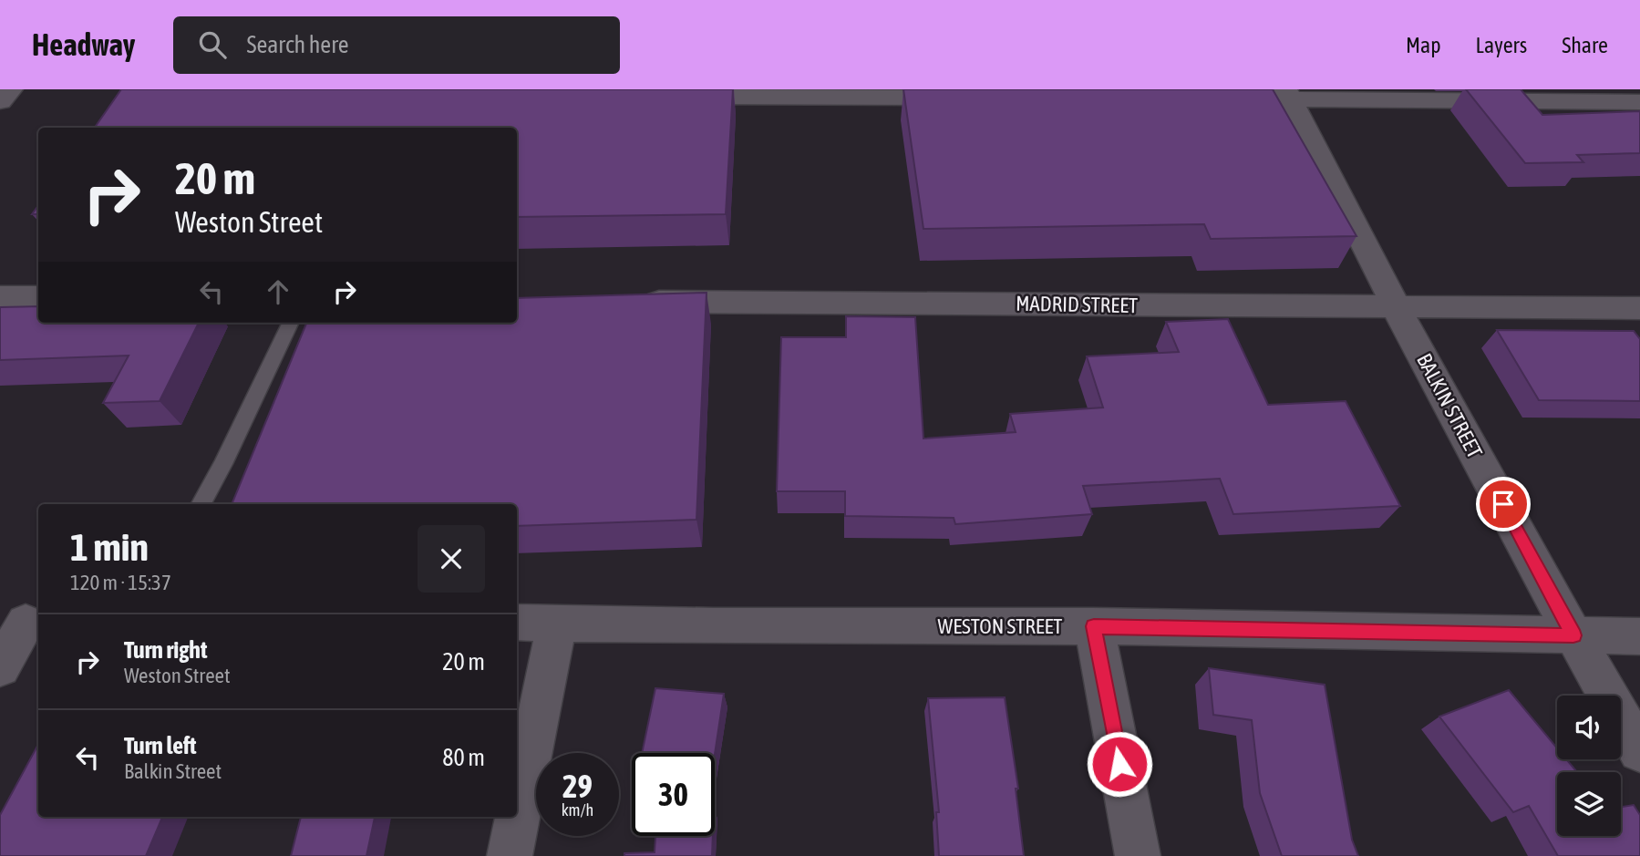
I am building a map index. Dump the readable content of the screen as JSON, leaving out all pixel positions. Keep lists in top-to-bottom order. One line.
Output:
{"streets":{"street":["MADRID STREET","BALKIN STREET","WESTON STREET"]},"crossings":[["MADRID STREET","BALKIN STREET"],["BALKIN STREET","WESTON STREET"]],"page":{"header":"Headway","search":"Search here","nav":["Map","Layers","Share"],"turn":["20 m","Weston Street"],"heading":["1 min","120 m · 15:37"],"list":[{"name":"Turn right","note":"Weston Street","value":"20 m"},{"name":"Turn left","note":"Balkin Street","value":"80 m"}],"speed":"29 km/h","limit":"30"}}
